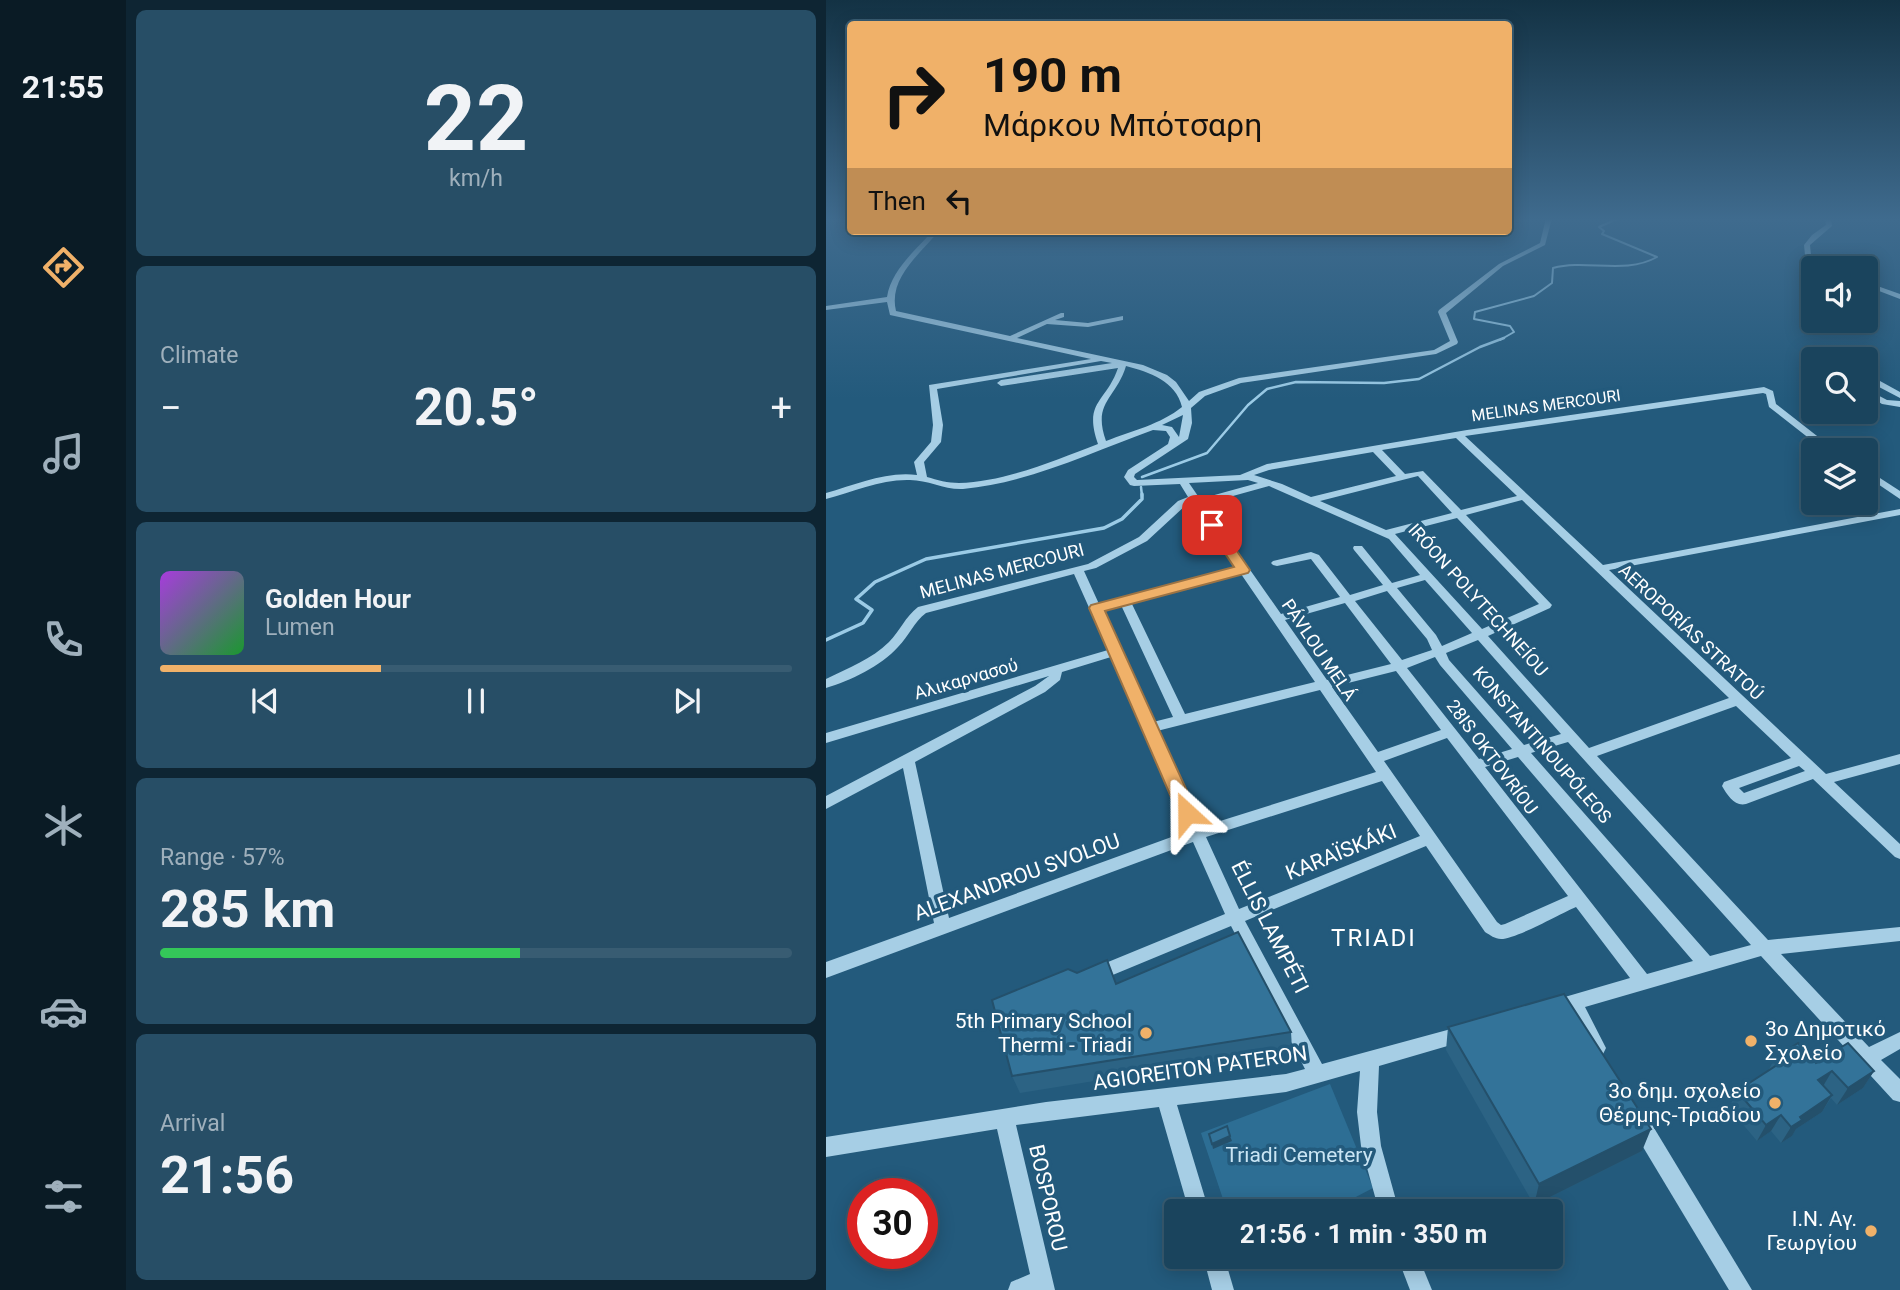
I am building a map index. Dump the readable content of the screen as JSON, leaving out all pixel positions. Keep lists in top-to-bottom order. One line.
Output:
{"streets":{"street":["MELINAS MERCOURI","IRÓON POLYTECHNEÍOU","AEROPORÍAS STRATOÚ","PÁVLOU MELÁ","Αλικαρνασού","KONSTANTINOUPÓLEOS","28IS OKTOVRÍOU","KARAÏSKÁKI","ALEXANDROU SVOLOU","ÉLLIS LAMPÉTI","AGIOREITON PATERON","BOSPOROU"]},"crossings":[["MELINAS MERCOURI","IRÓON POLYTECHNEÍOU"],["MELINAS MERCOURI","AEROPORÍAS STRATOÚ"],["MELINAS MERCOURI","PÁVLOU MELÁ"],["MELINAS MERCOURI","ÉLLIS LAMPÉTI"],["IRÓON POLYTECHNEÍOU","PÁVLOU MELÁ"],["PÁVLOU MELÁ","KARAÏSKÁKI"],["PÁVLOU MELÁ","ALEXANDROU SVOLOU"],["Αλικαρνασού","ÉLLIS LAMPÉTI"],["KARAÏSKÁKI","ÉLLIS LAMPÉTI"],["ALEXANDROU SVOLOU","ÉLLIS LAMPÉTI"],["ÉLLIS LAMPÉTI","AGIOREITON PATERON"],["AGIOREITON PATERON","BOSPOROU"]],"districts":["TRIADI"],"parks":["Triadi Cemetery"],"places":["5th Primary School Thermi - Triadi","3ο Δημοτικό Σχολείο","3ο δημ. σχολείο Θέρμης-Τριαδίου","Ι.Ν. Αγ. Γεωργίου"],"page":{"tabs":"21:55","tile":[["22","km/h"],"Climate",["Range · 57%","285 km"],["Arrival","21:56"]],"turn":["190 m","Μάρκου Μπότσαρη"],"then":"Then","heat":["−","20.5°","+"],"song":["Golden Hour","Lumen"],"limit":"30","trip":"21:56 · 1 min · 350 m"}}
